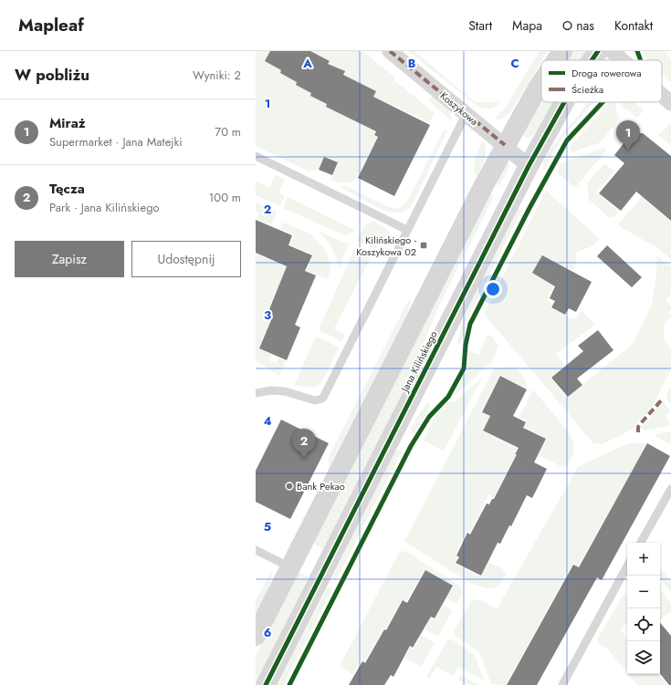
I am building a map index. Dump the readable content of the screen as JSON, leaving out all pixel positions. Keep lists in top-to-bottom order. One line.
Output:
{"streets":{"street":["Koszykowa","Jana Kilińskiego"]},"crossings":[["Koszykowa","Jana Kilińskiego"]],"places":{"transit":["Kilińskiego - Koszykowa 02"],"other":["Bank Pekao"]},"legend":["Droga rowerowa","Ścieżka"],"page":{"header":"Mapleaf","nav":["Start","Mapa","O nas","Kontakt"],"heading":["W pobliżu","Wyniki: 2"],"list":[{"mark":"1","name":"Miraż","note":"Supermarket · Jana Matejki","value":"70 m"},{"mark":"2","name":"Tęcza","note":"Park · Jana Kilińskiego","value":"100 m"}],"pins":["1","2"],"buttons":["Zapisz","Udostępnij"],"map_buttons":["+","−"]},"grid":{"columns":["A","B","C"],"rows":["1","2","3","4","5","6"]}}
